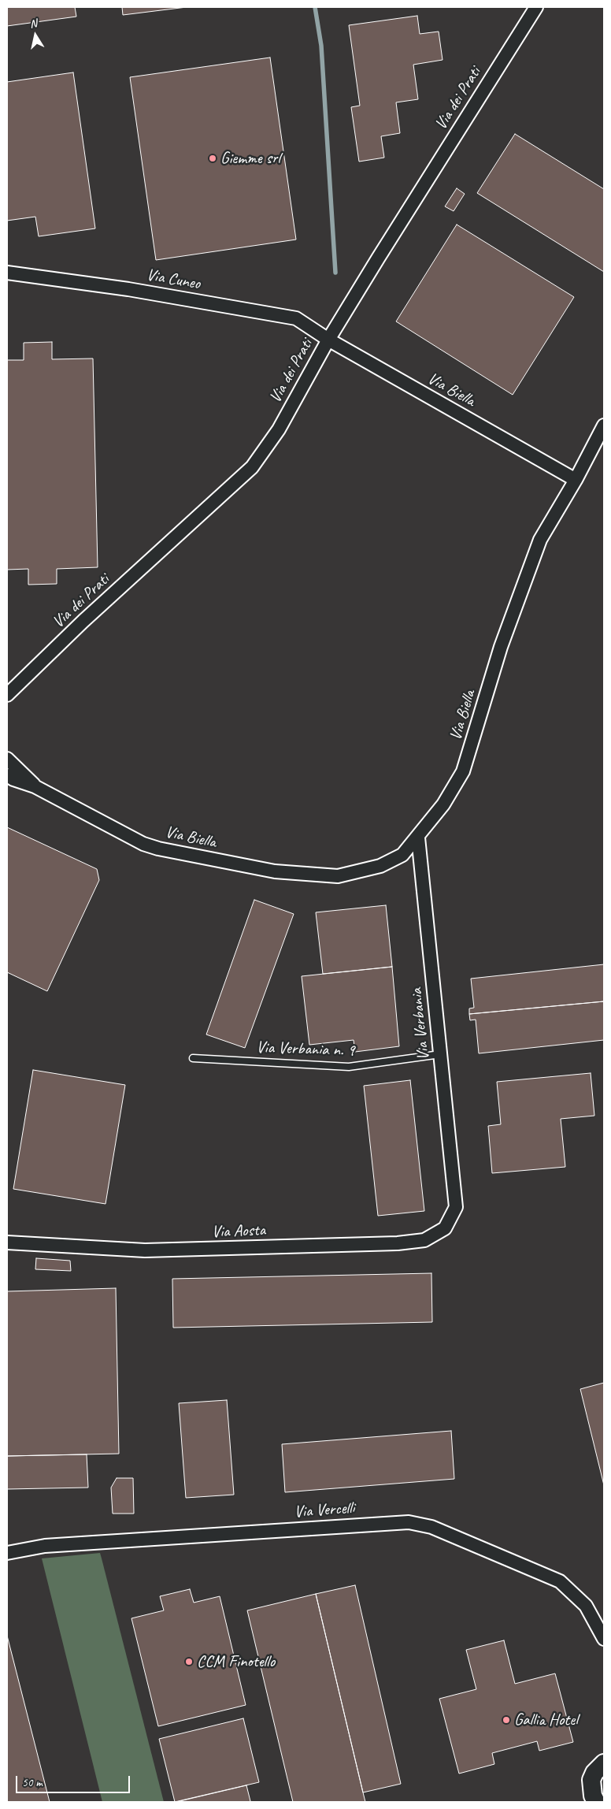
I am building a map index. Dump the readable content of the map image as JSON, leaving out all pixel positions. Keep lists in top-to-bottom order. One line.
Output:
{"streets":{"street":["Via dei Prati","Via Cuneo","Via Biella","Via Verbania","Via Aosta","Via Vercelli"],"lane":["Via Verbania n. 9"]},"crossings":[["Via dei Prati","Via Cuneo"],["Via dei Prati","Via Biella"],["Via Cuneo","Via Biella"],["Via Biella","Via Verbania"],["Via Verbania","Via Verbania n. 9"],["Via Verbania","Via Aosta"]],"places":["Giemme srl","CCM Finotello","Gallia Hotel"],"scale_bar":"50 m","north":"top"}
